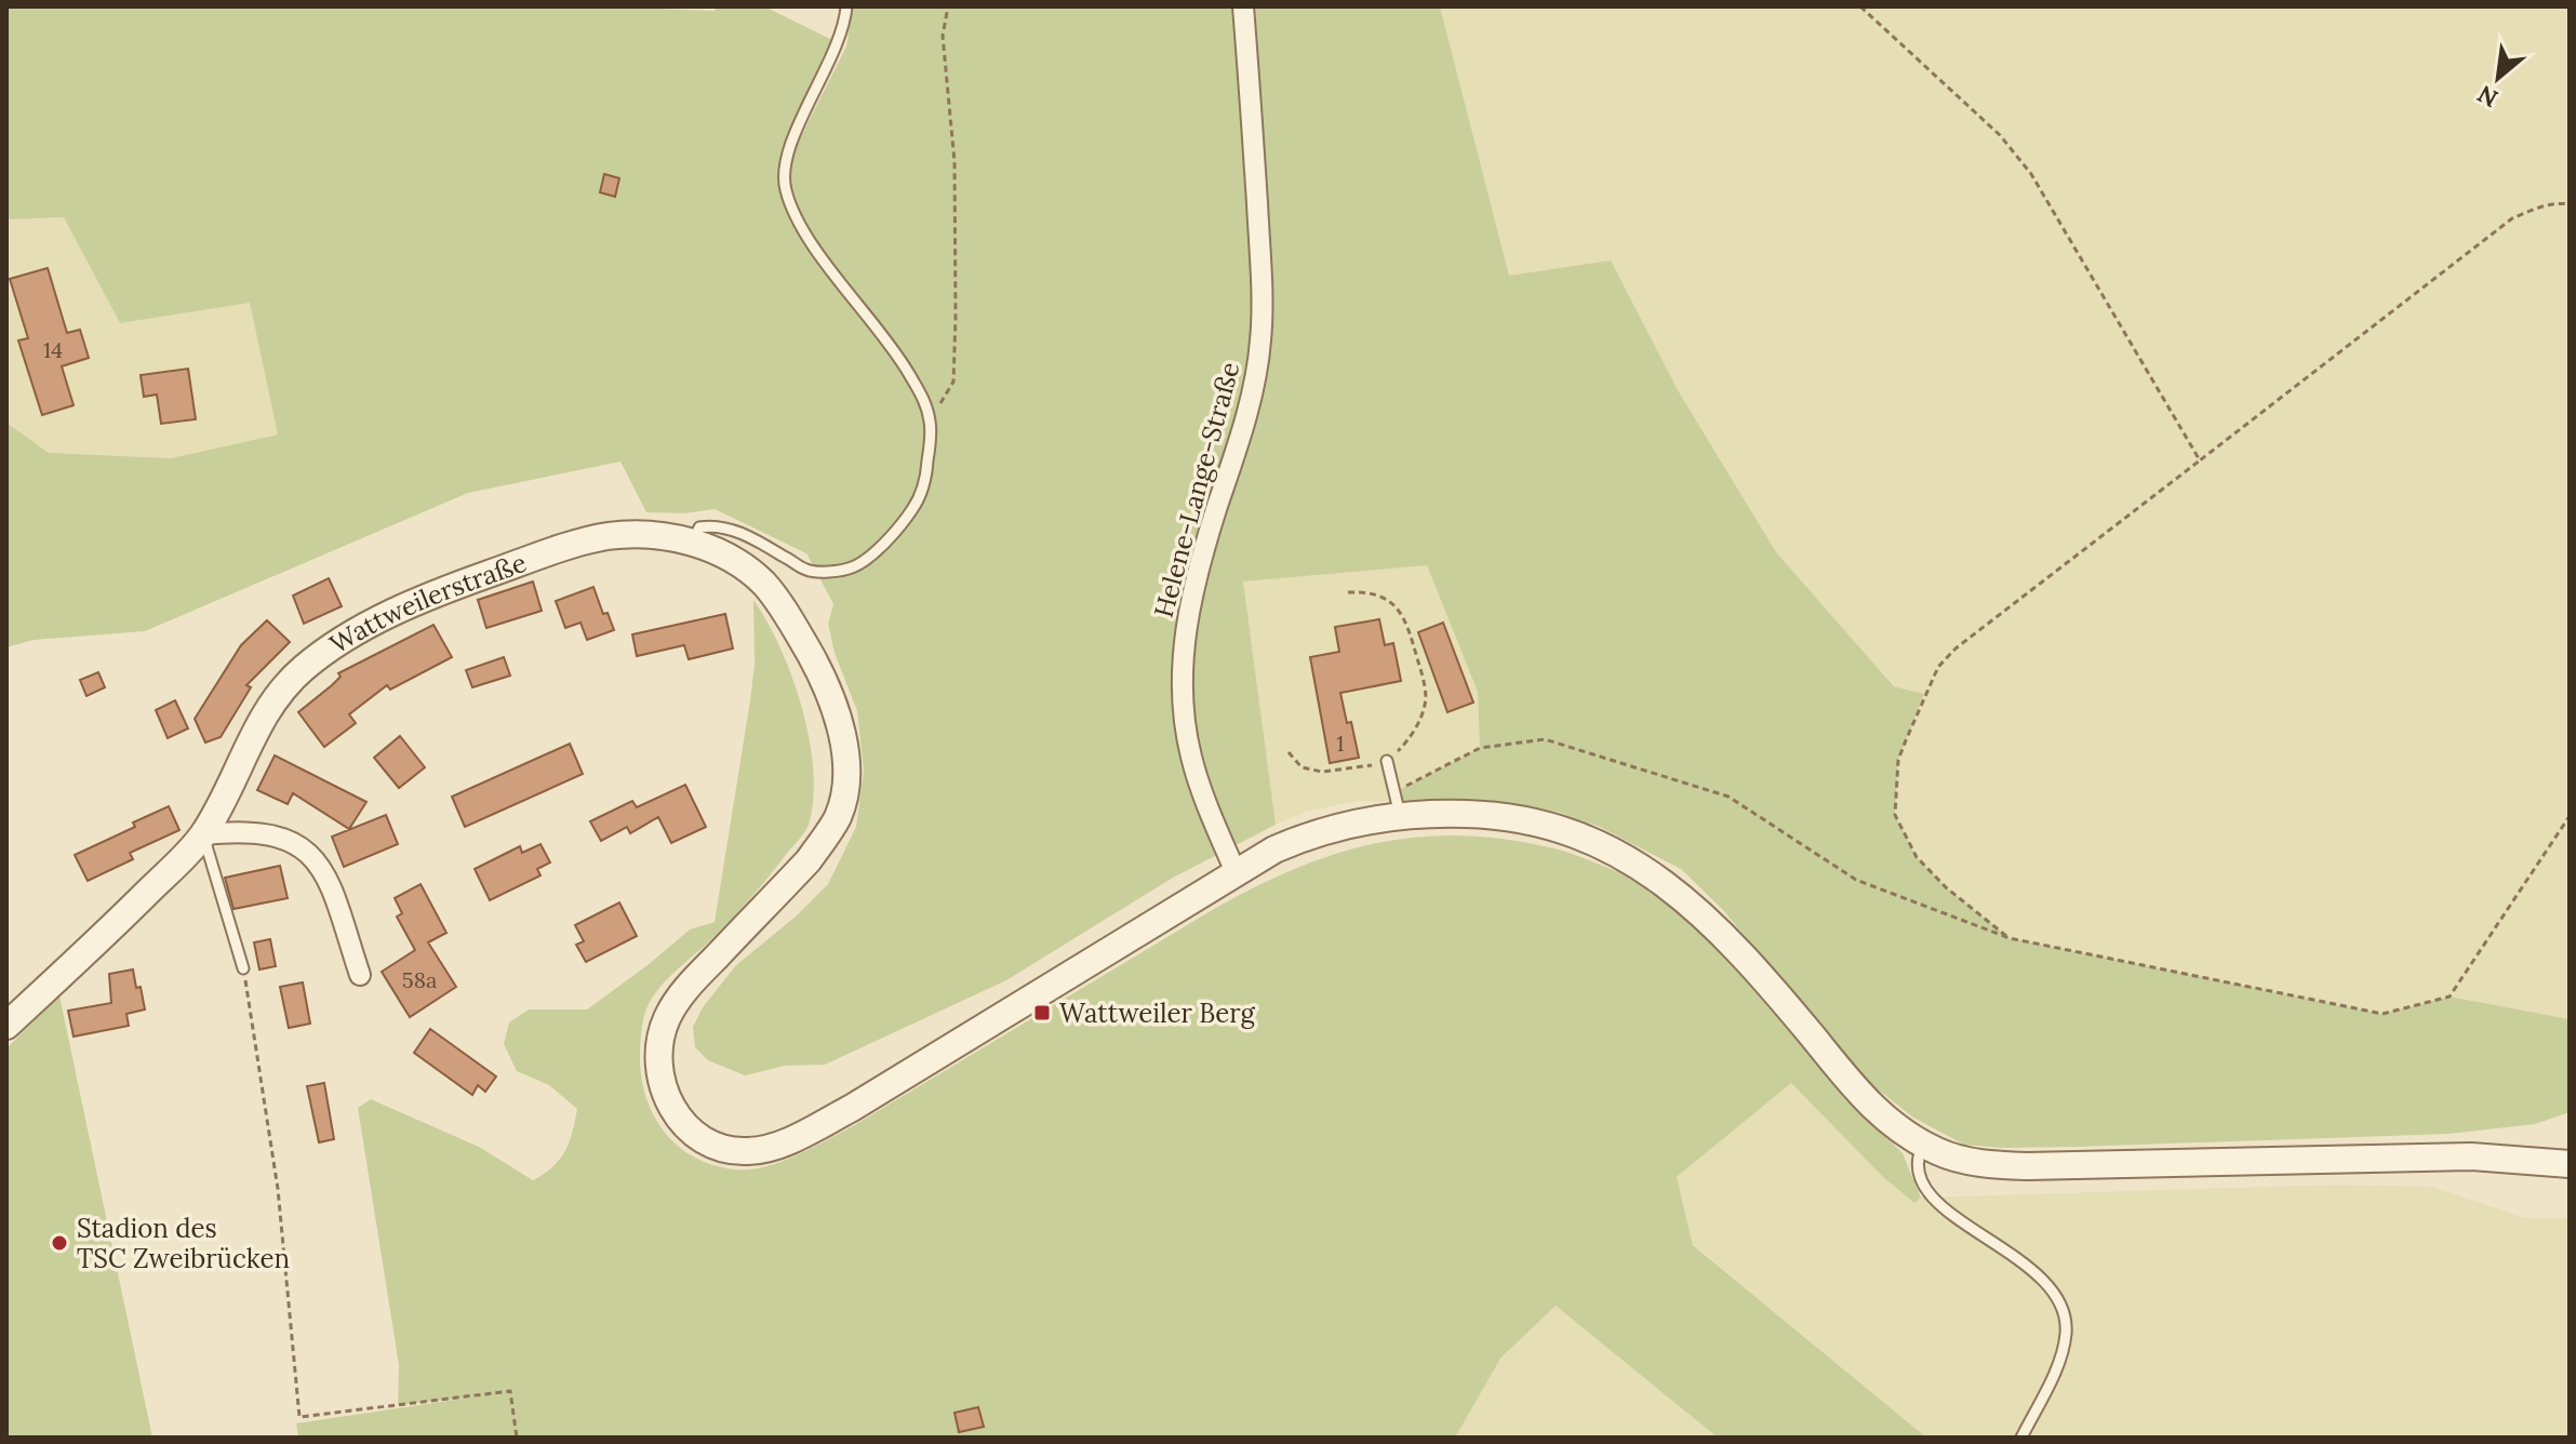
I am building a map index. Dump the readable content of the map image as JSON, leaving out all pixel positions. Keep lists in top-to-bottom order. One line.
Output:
{"streets":{"street":["Helene-Lange-Straße","Wattweilerstraße"]},"crossings":[["Helene-Lange-Straße","Wattweilerstraße"]],"places":{"transit":["Wattweiler Berg"],"other":["Stadion des TSC Zweibrücken"]},"house_numbers":["14","1","58a"],"north":"bottom left"}
